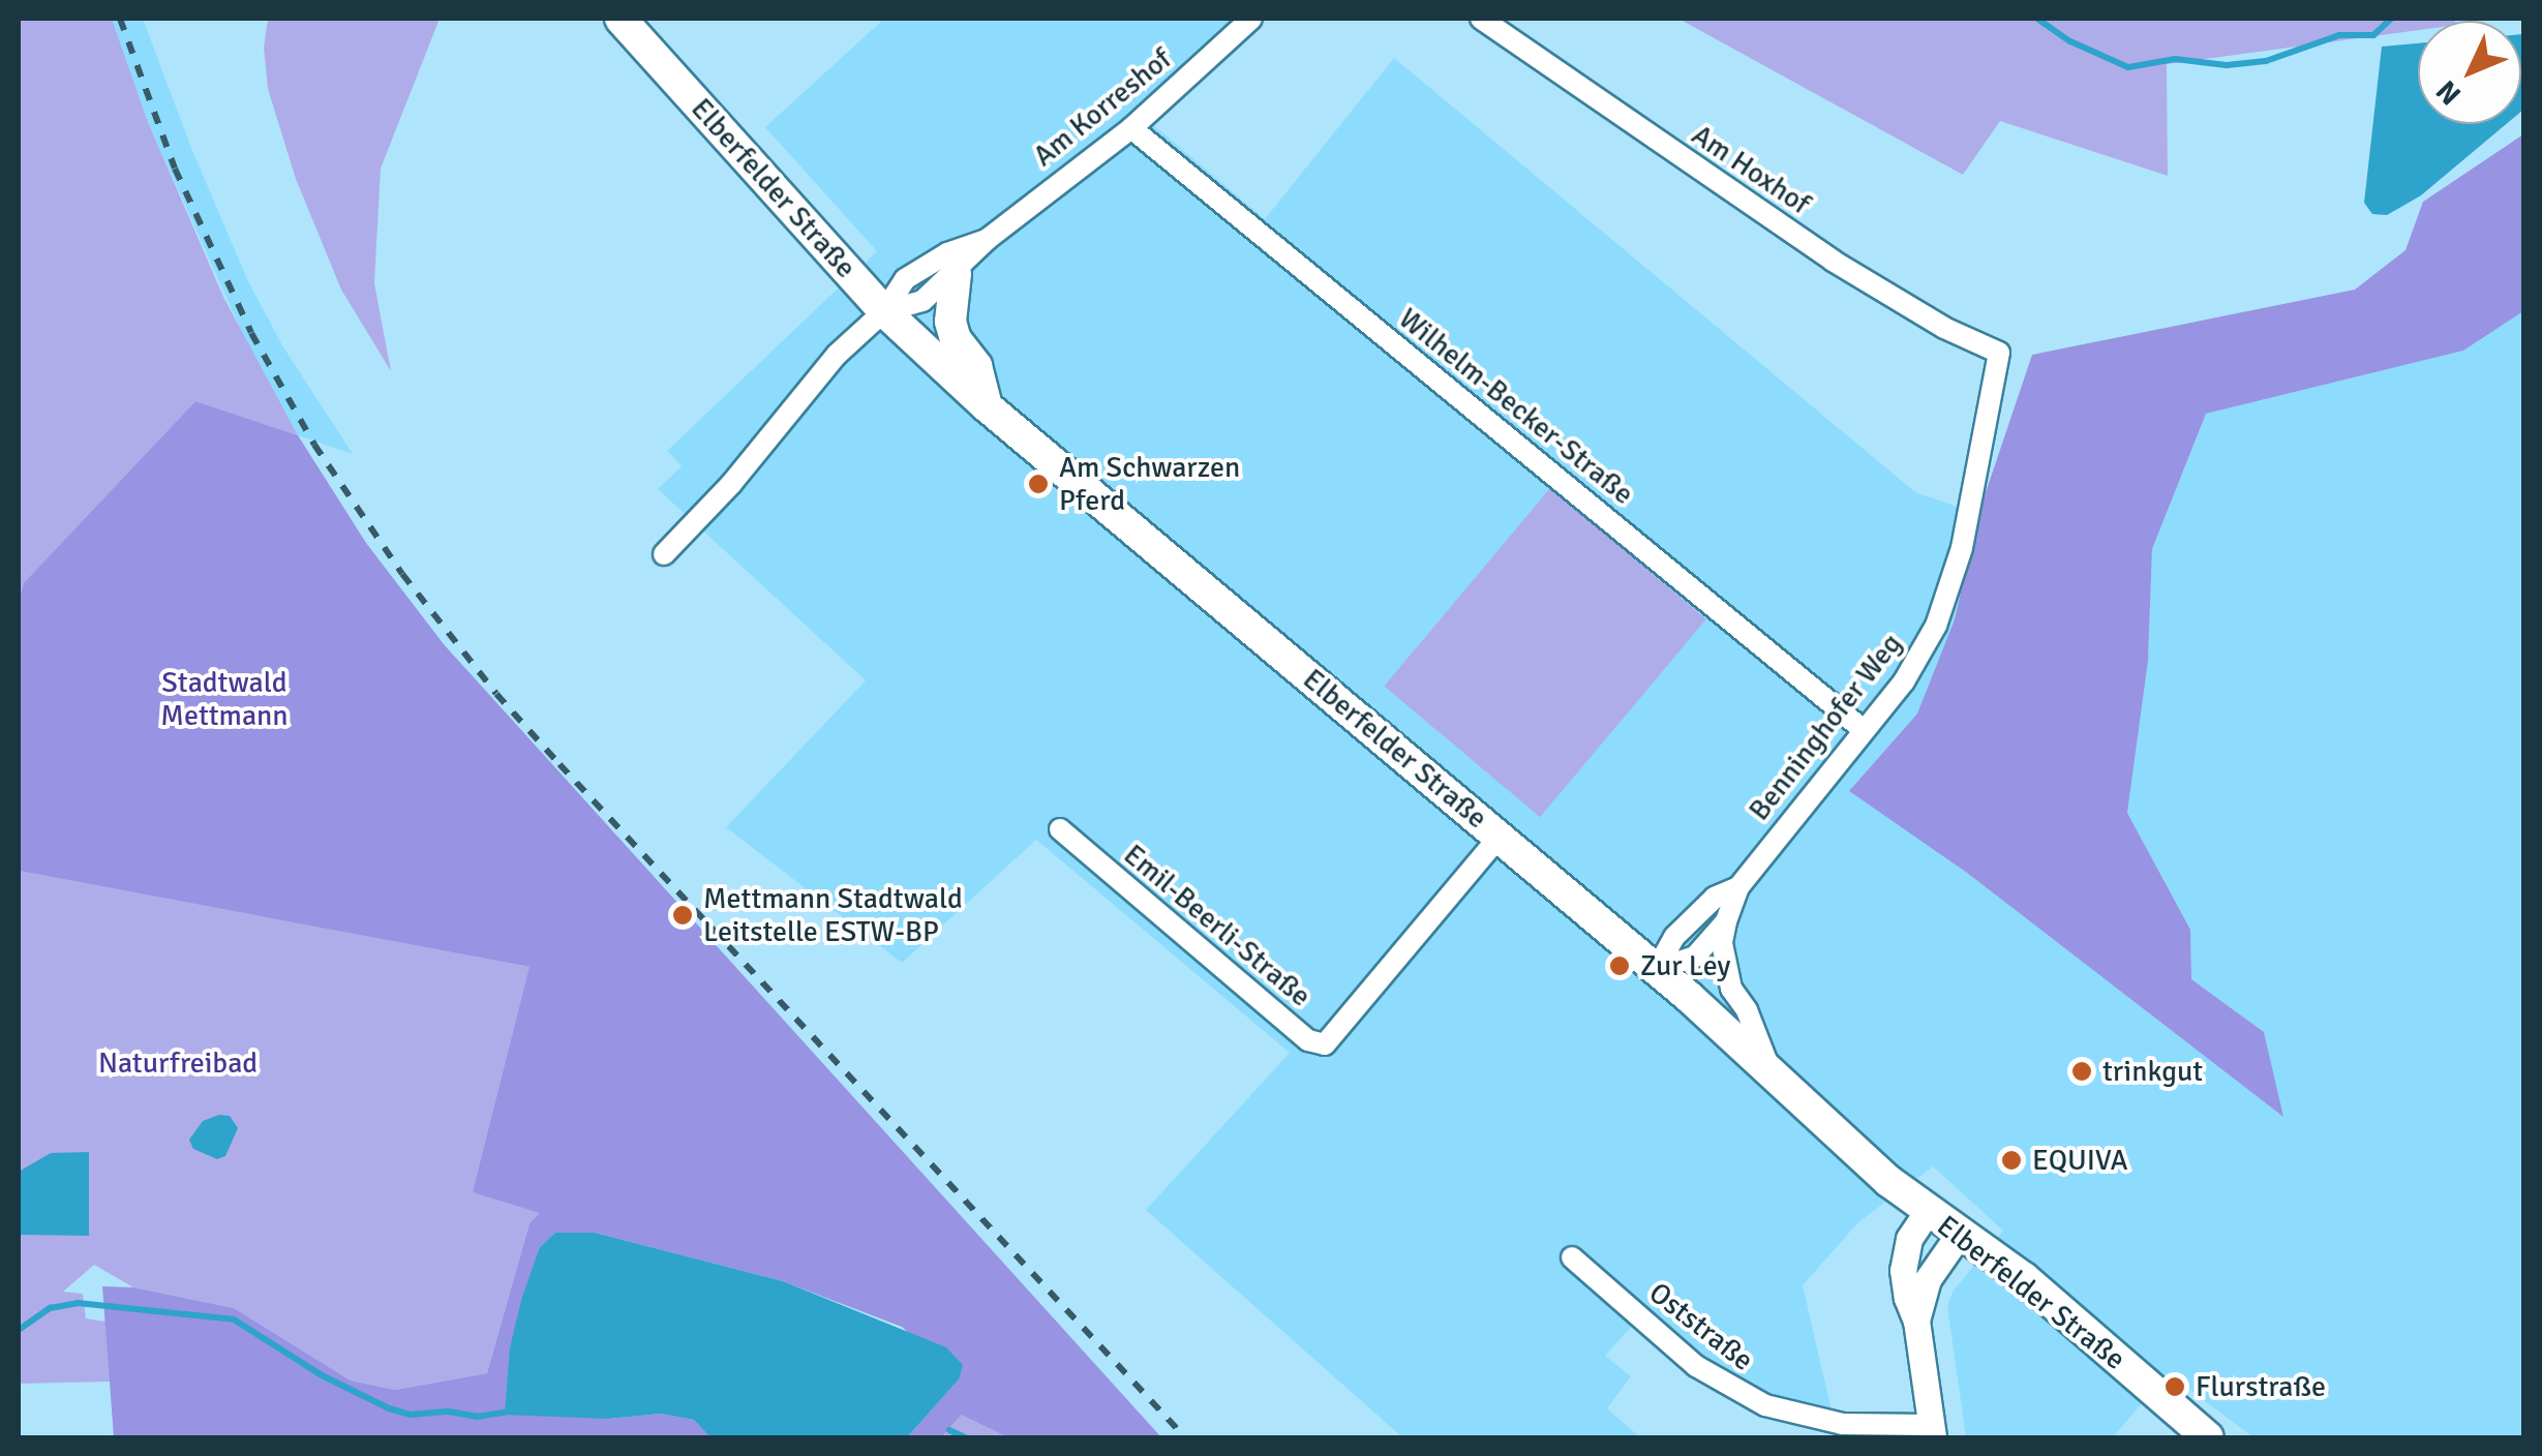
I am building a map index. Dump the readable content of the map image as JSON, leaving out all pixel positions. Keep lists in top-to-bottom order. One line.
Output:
{"streets":{"main road":["Elberfelder Straße"],"street":["Am Korreshof","Am Hoxhof","Wilhelm-Becker-Straße","Benninghofer Weg","Emil-Beerli-Straße","Oststraße"]},"crossings":[["Am Korreshof","Elberfelder Straße"],["Am Korreshof","Wilhelm-Becker-Straße"],["Am Hoxhof","Benninghofer Weg"],["Elberfelder Straße","Benninghofer Weg"],["Elberfelder Straße","Emil-Beerli-Straße"],["Wilhelm-Becker-Straße","Benninghofer Weg"]],"parks":["Stadtwald Mettmann","Naturfreibad"],"places":["Am Schwarzen Pferd","Mettmann Stadtwald Leitstelle ESTW-BP","Zur Ley","trinkgut","EQUIVA","Flurstraße"],"north":"bottom left"}
